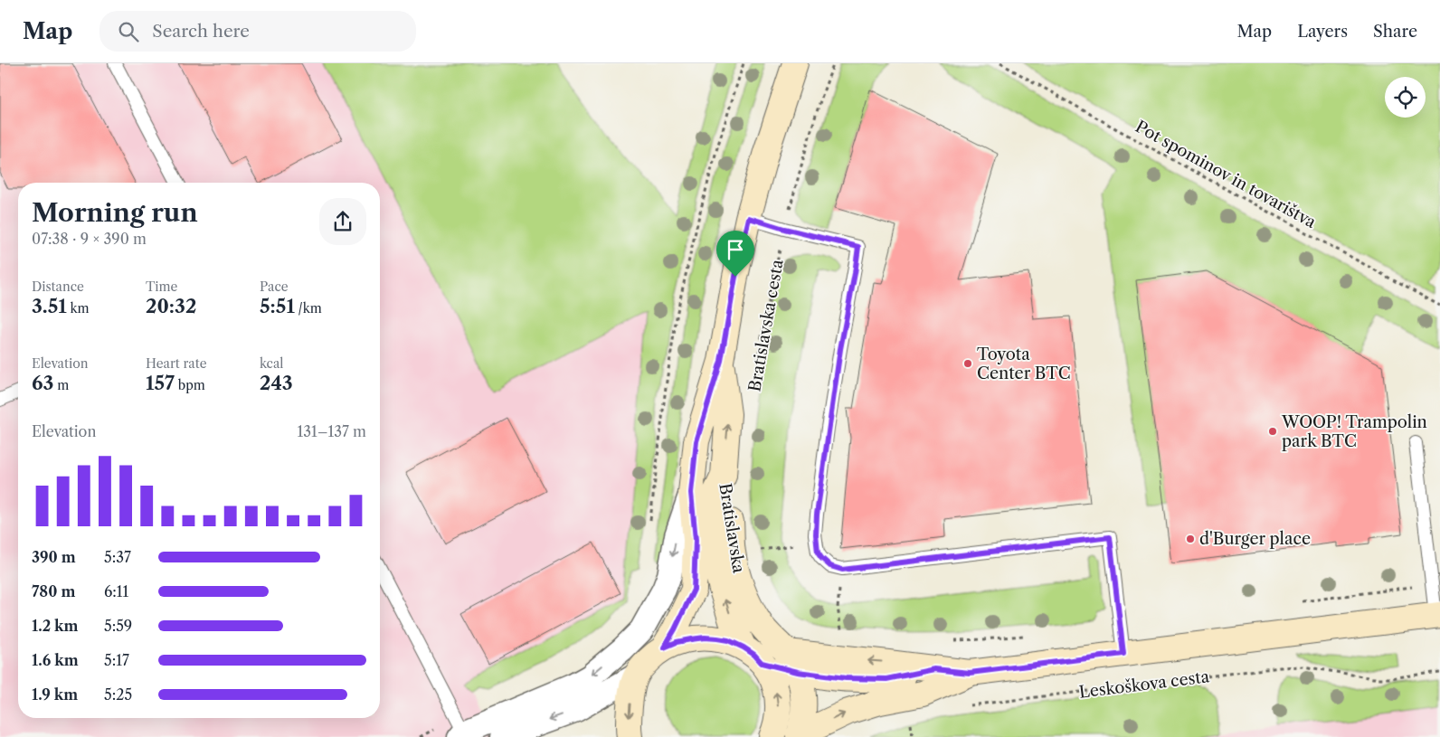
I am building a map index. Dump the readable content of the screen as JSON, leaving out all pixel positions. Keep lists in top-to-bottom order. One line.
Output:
{"streets":{"street":["Bratislavska","Leskoškova cesta"],"path":["Pot spominov in tovarištva","Bratislavska cesta"]},"crossings":[["Bratislavska","Leskoškova cesta"]],"places":["Toyota Center BTC","WOOP! Trampolin park BTC","d'Burger place"],"page":{"header":"Map","search":"Search here","nav":["Map","Layers","Share"],"heading":["Morning run","07:38 · 9 × 390 m"],"stats":[["Distance","3.51 km"],["Time","20:32"],["Pace","5:51 /km"],["Elevation","63 m"],["Heart rate","157 bpm"],["kcal","243"]],"chart":["Elevation","131–137 m"],"list":[{"name":"390 m","note":"5:37"},{"name":"780 m","note":"6:11"},{"name":"1.2 km","note":"5:59"},{"name":"1.6 km","note":"5:17"},{"name":"1.9 km","note":"5:25"}]}}
